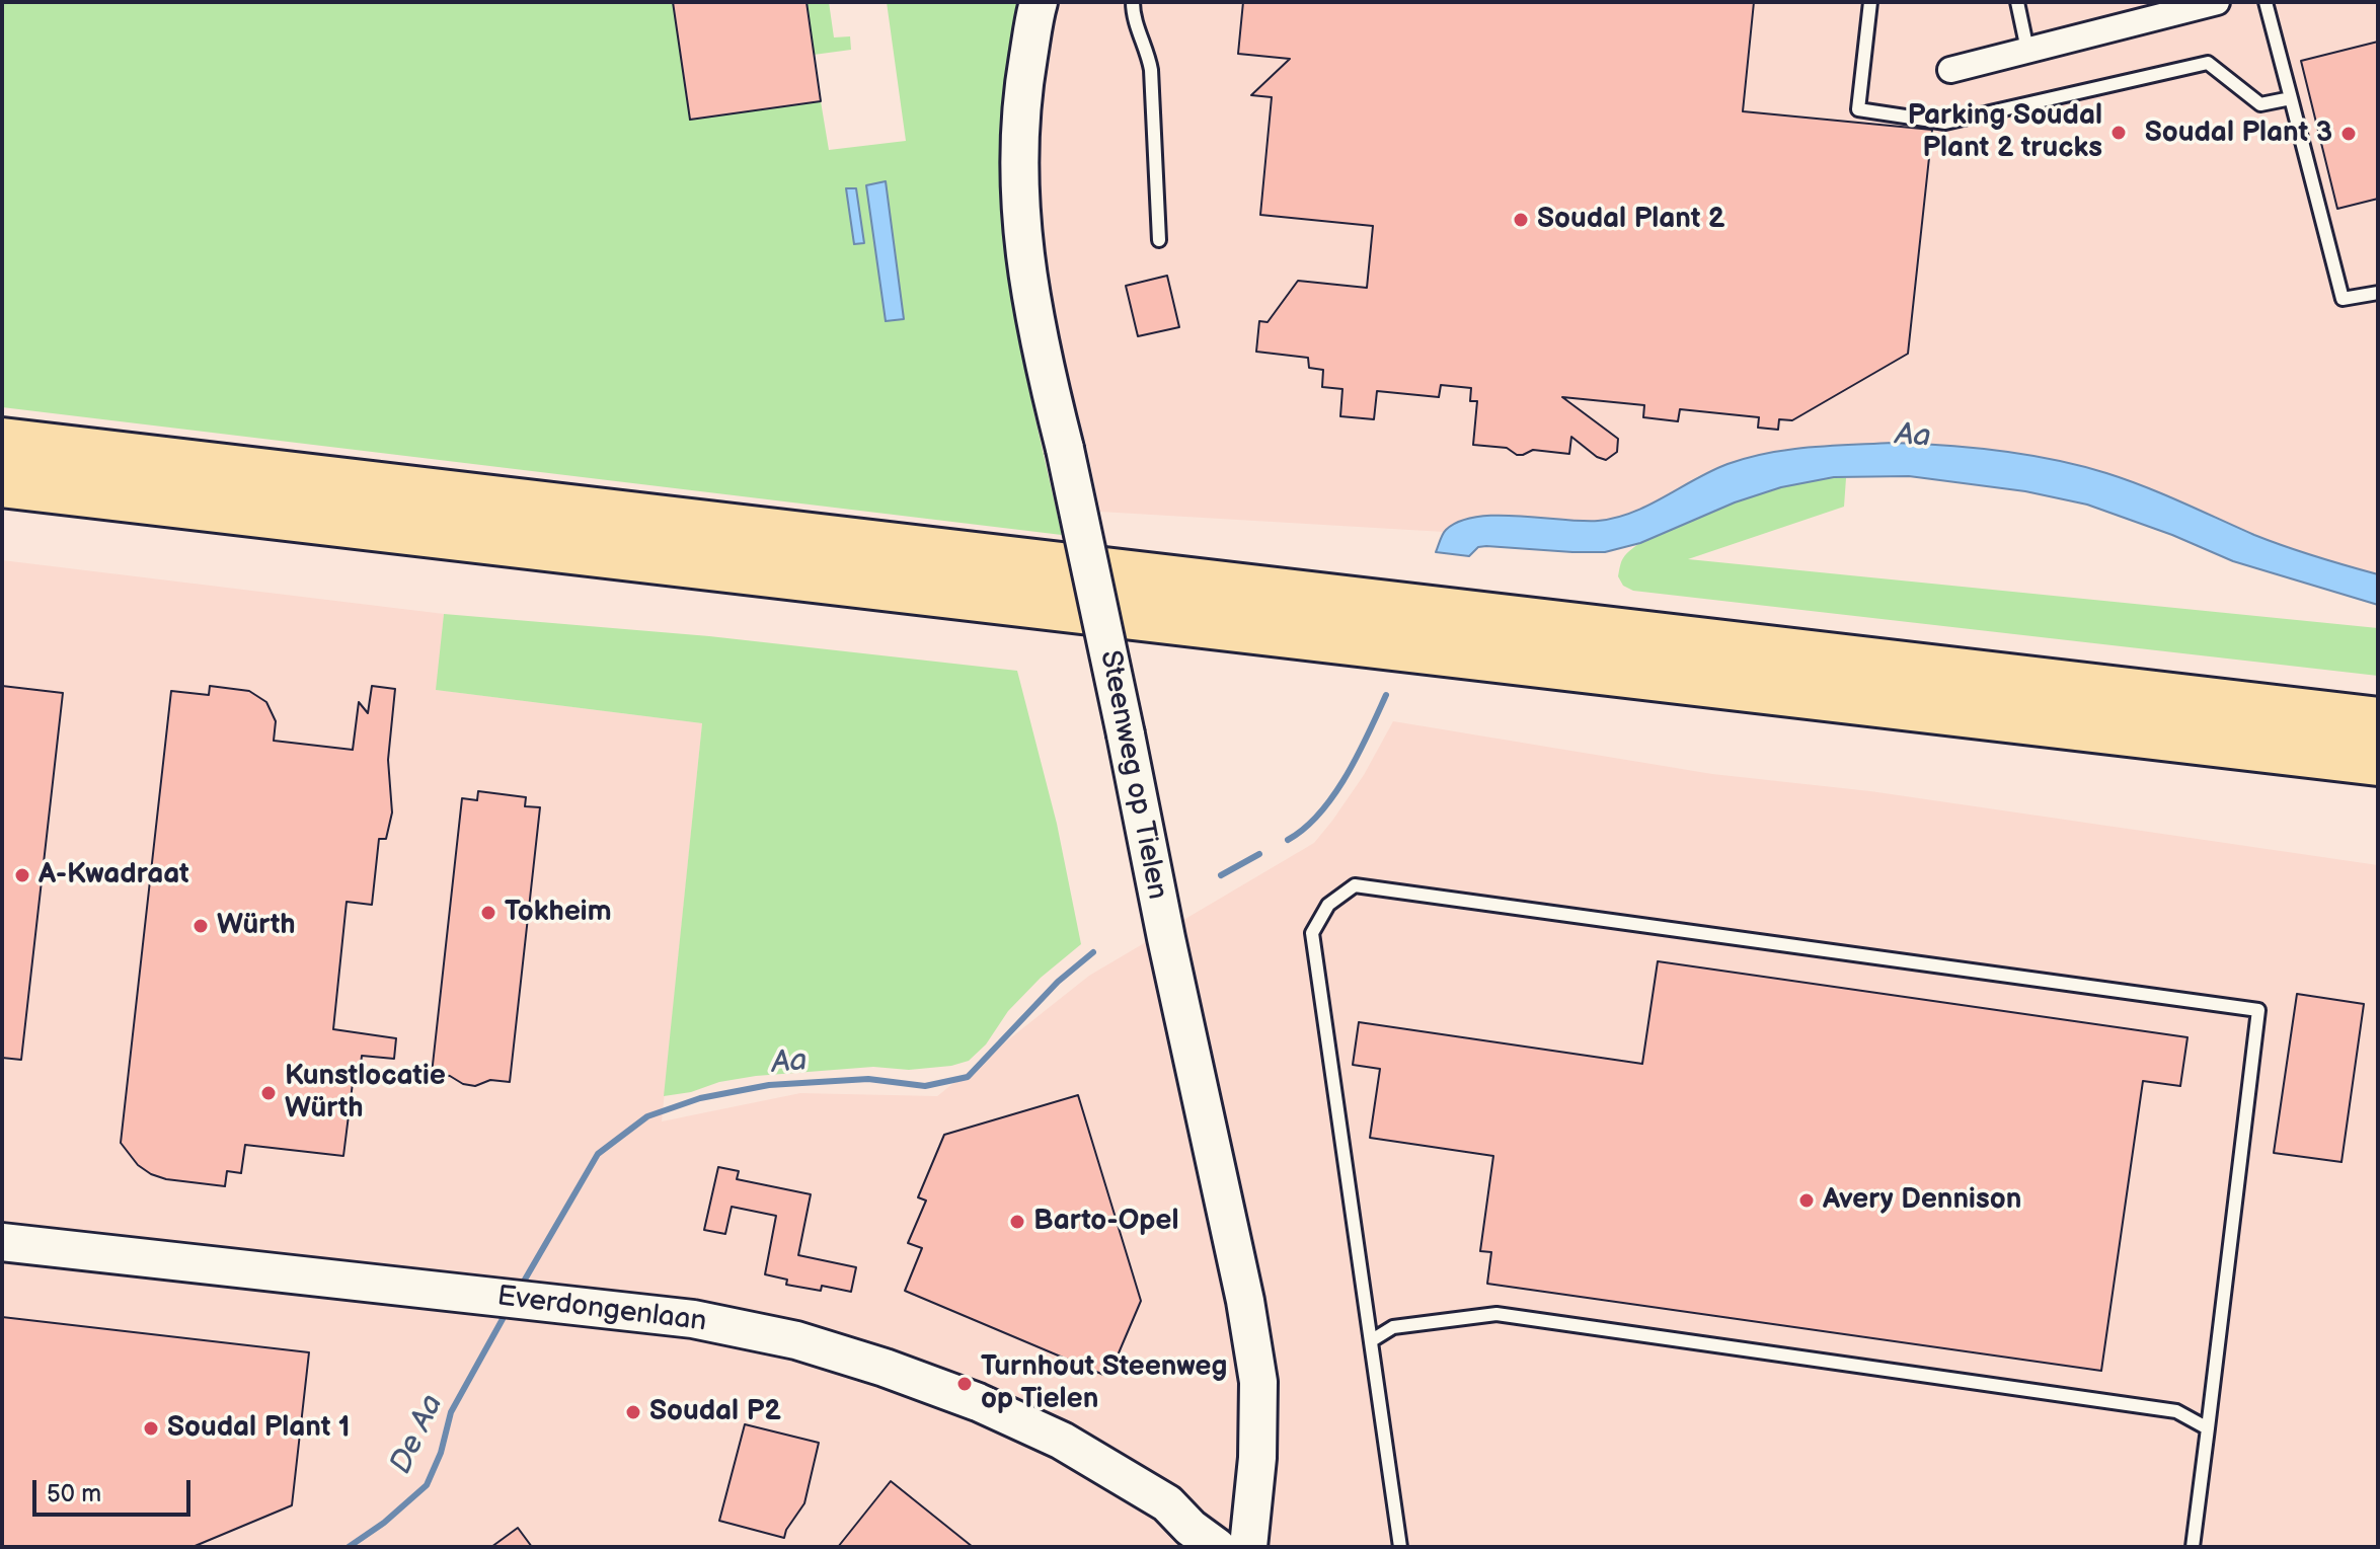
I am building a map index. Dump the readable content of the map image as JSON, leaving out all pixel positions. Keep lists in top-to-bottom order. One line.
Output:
{"streets":{"street":["Steenweg op Tielen","Everdongenlaan"]},"crossings":[["Steenweg op Tielen","Everdongenlaan"]],"water":["Aa","De Aa"],"places":["Parking Soudal Plant 2 trucks","Soudal Plant 3","Soudal Plant 2","A-Kwadraat","Tokheim","Würth","Kunstlocatie Würth","Avery Dennison","Barto-Opel","Turnhout Steenweg op Tielen","Soudal P2","Soudal Plant 1"],"scale_bar":"50 m"}
